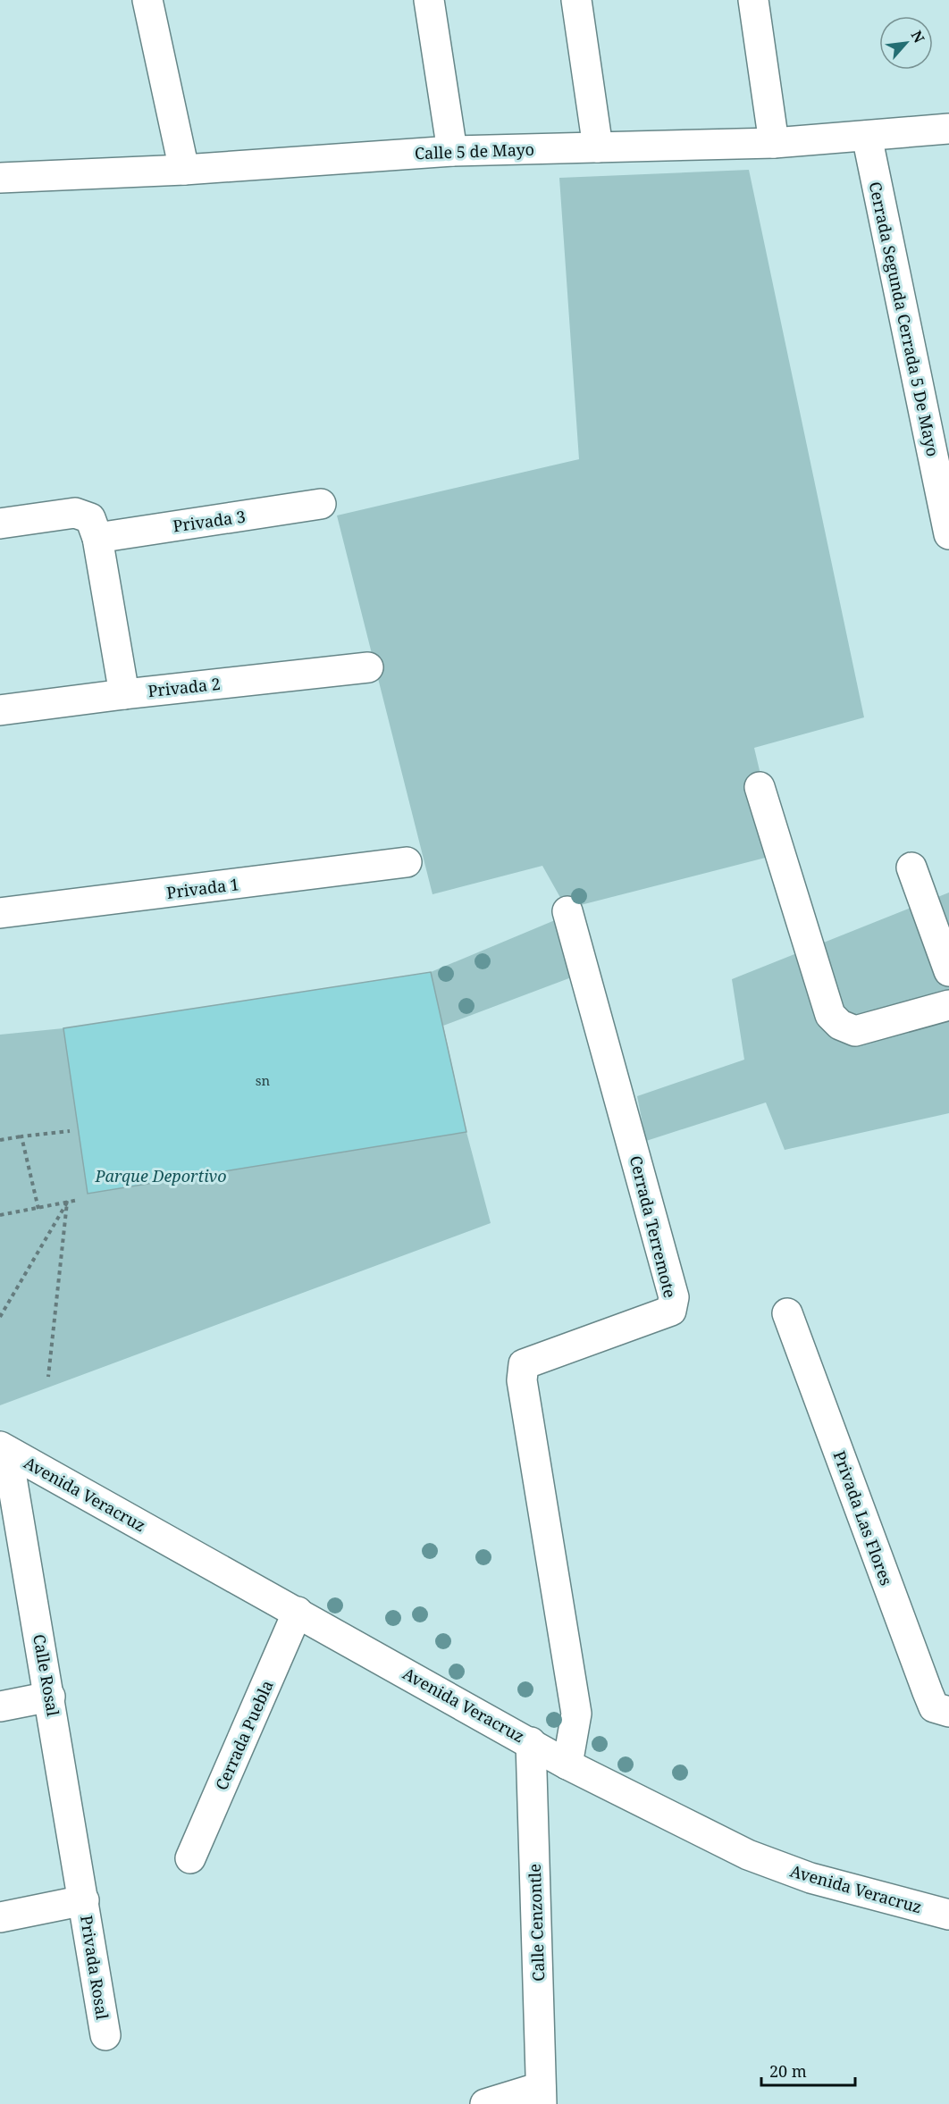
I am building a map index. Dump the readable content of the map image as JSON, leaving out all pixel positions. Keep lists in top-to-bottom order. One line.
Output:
{"streets":{"street":["Calle 5 de Mayo","Cerrada Segunda Cerrada 5 De Mayo","Privada 3","Privada 2","Privada 1","Cerrada Terremote","Avenida Veracruz","Privada Las Flores","Calle Rosal","Cerrada Puebla","Calle Cenzontle","Privada Rosal"]},"crossings":[["Calle 5 de Mayo","Cerrada Segunda Cerrada 5 De Mayo"],["Cerrada Terremote","Avenida Veracruz"],["Avenida Veracruz","Calle Rosal"],["Avenida Veracruz","Cerrada Puebla"],["Avenida Veracruz","Calle Cenzontle"],["Calle Rosal","Privada Rosal"]],"parks":["Parque Deportivo"],"house_numbers":["sn"],"scale_bar":"20 m","north":"top right"}
